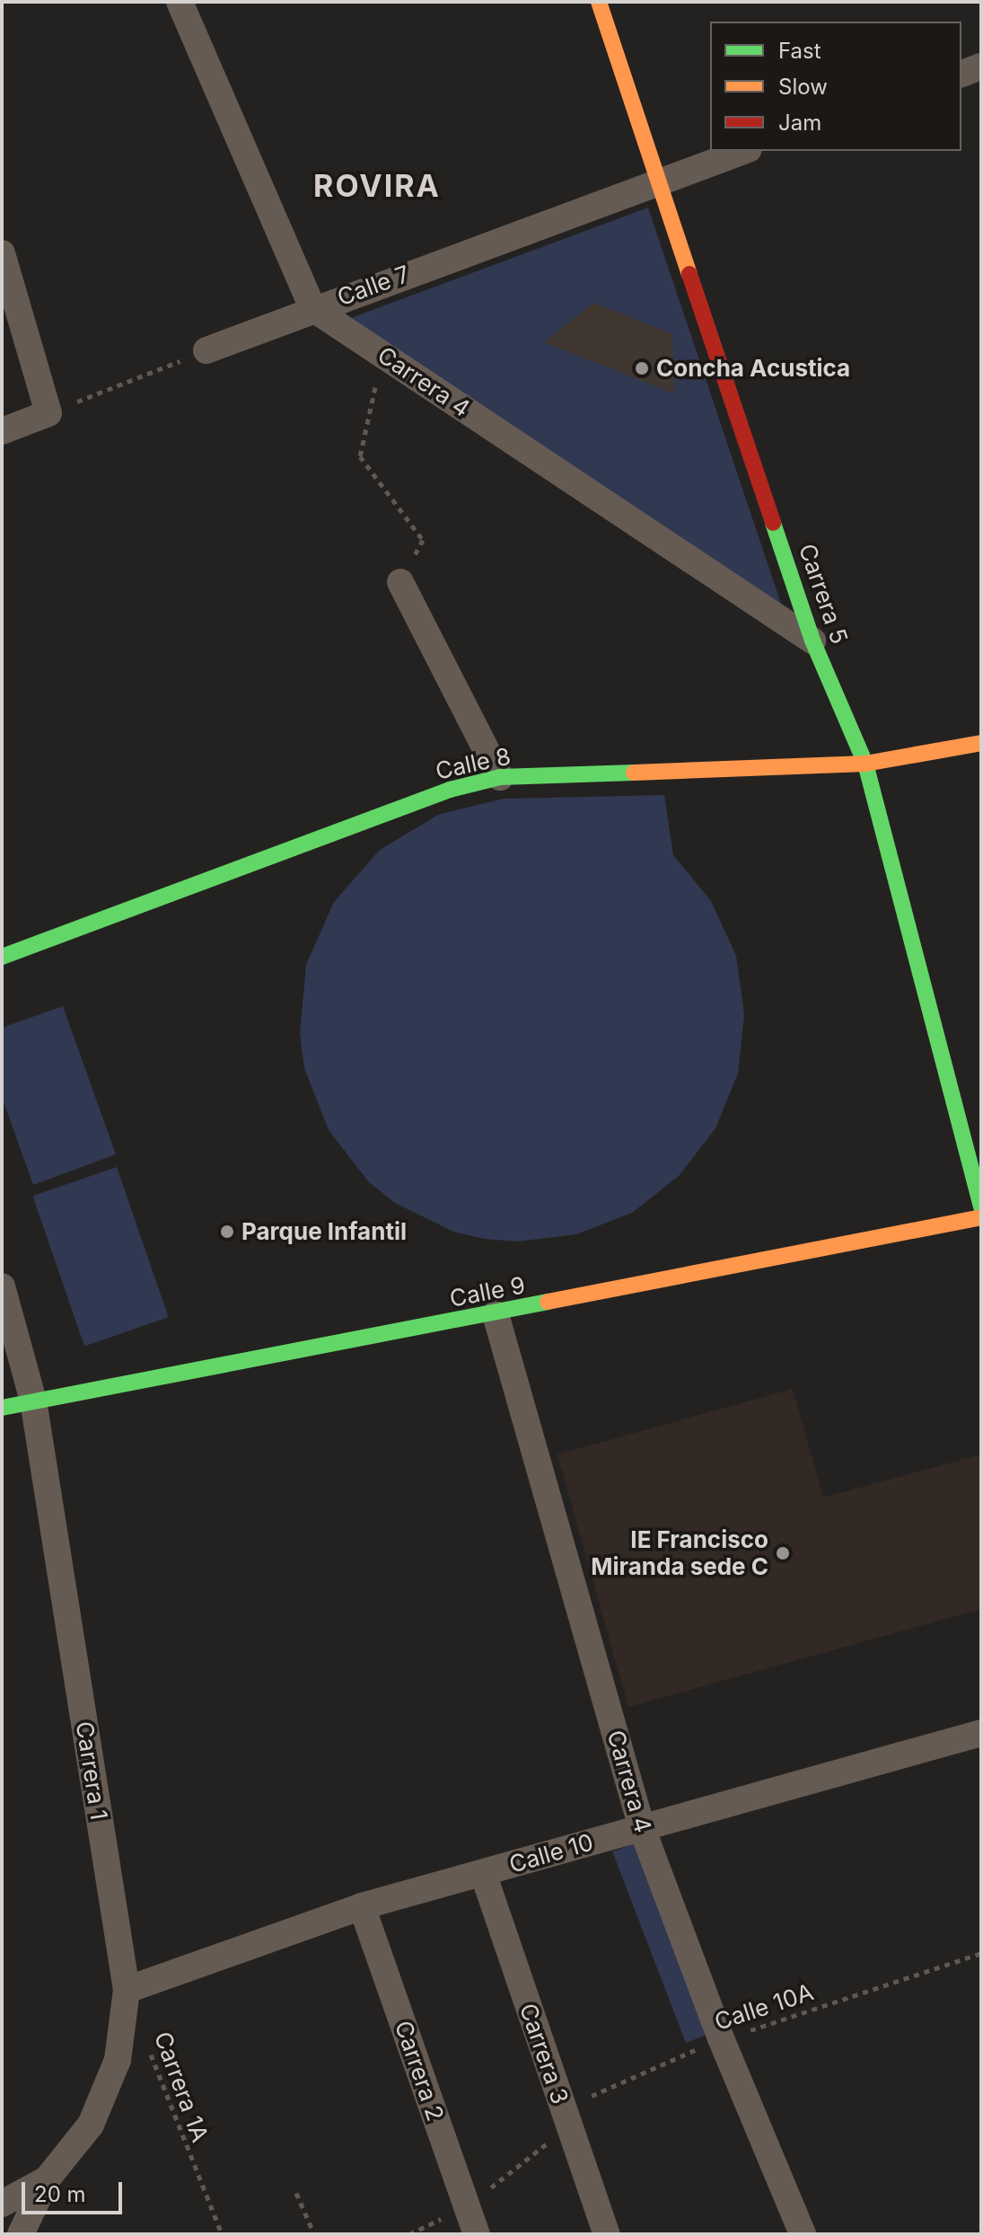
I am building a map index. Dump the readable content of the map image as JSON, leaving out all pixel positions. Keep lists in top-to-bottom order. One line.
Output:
{"streets":{"street":["Calle 7","Carrera 4","Carrera 5","Calle 8","Calle 9","Carrera 1","Calle 10","Carrera 3","Carrera 2"],"path":["Calle 10A","Carrera 1A"]},"crossings":[["Calle 7","Carrera 4"],["Calle 7","Carrera 5"],["Carrera 4","Carrera 5"],["Carrera 4","Calle 9"],["Carrera 4","Calle 10"],["Carrera 4","Calle 10A"],["Carrera 5","Calle 8"],["Calle 9","Carrera 1"],["Carrera 1","Calle 10"],["Calle 10","Carrera 3"],["Calle 10","Carrera 2"],["Calle 10A","Carrera 3"]],"districts":["ROVIRA"],"places":["Concha Acustica","Parque Infantil","IE Francisco Miranda sede C"],"legend":["Fast","Slow","Jam"],"scale_bar":"20 m"}
